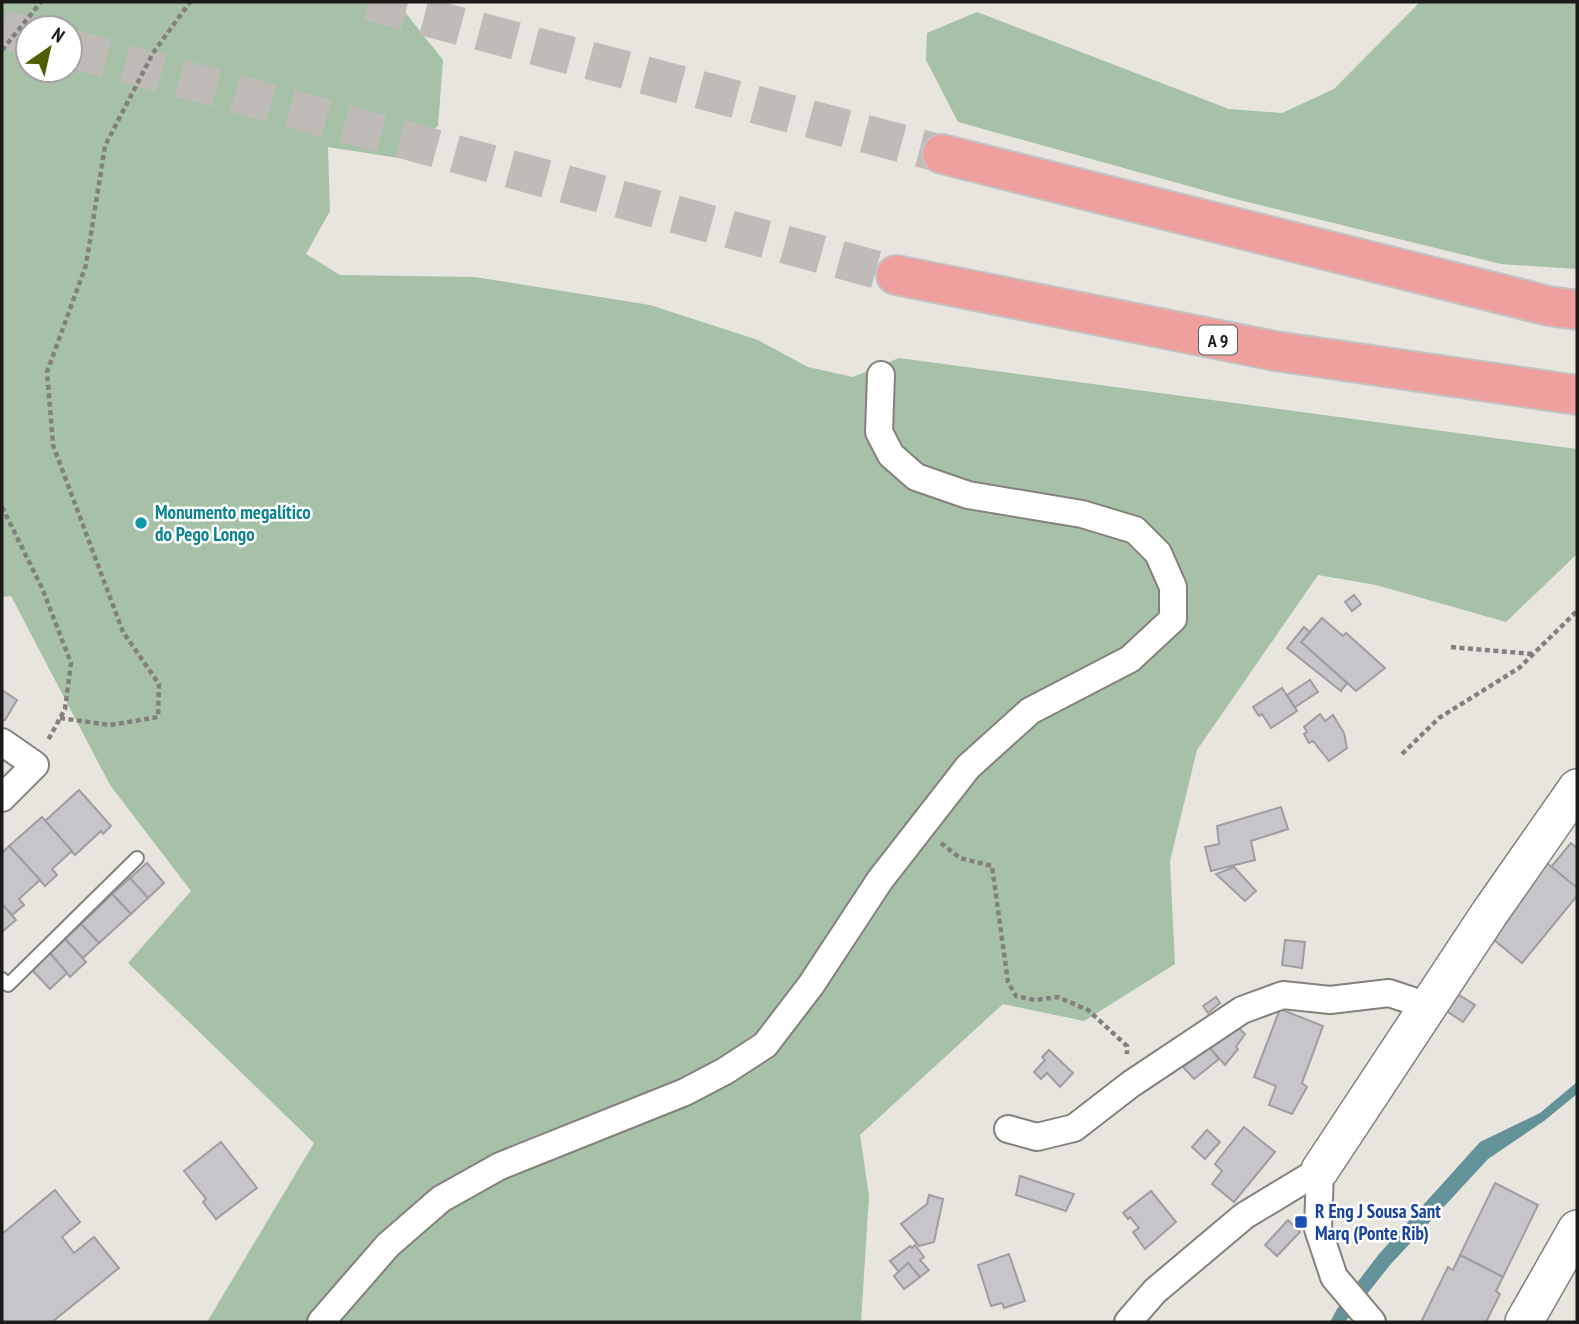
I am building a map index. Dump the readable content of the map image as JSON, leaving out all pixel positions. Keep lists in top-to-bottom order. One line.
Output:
{"streets":{"highway":["A 9"]},"places":{"other":["Monumento megalítico do Pego Longo"],"transit":["R Eng J Sousa Sant Marq (Ponte Rib)"]},"north":"top right"}
